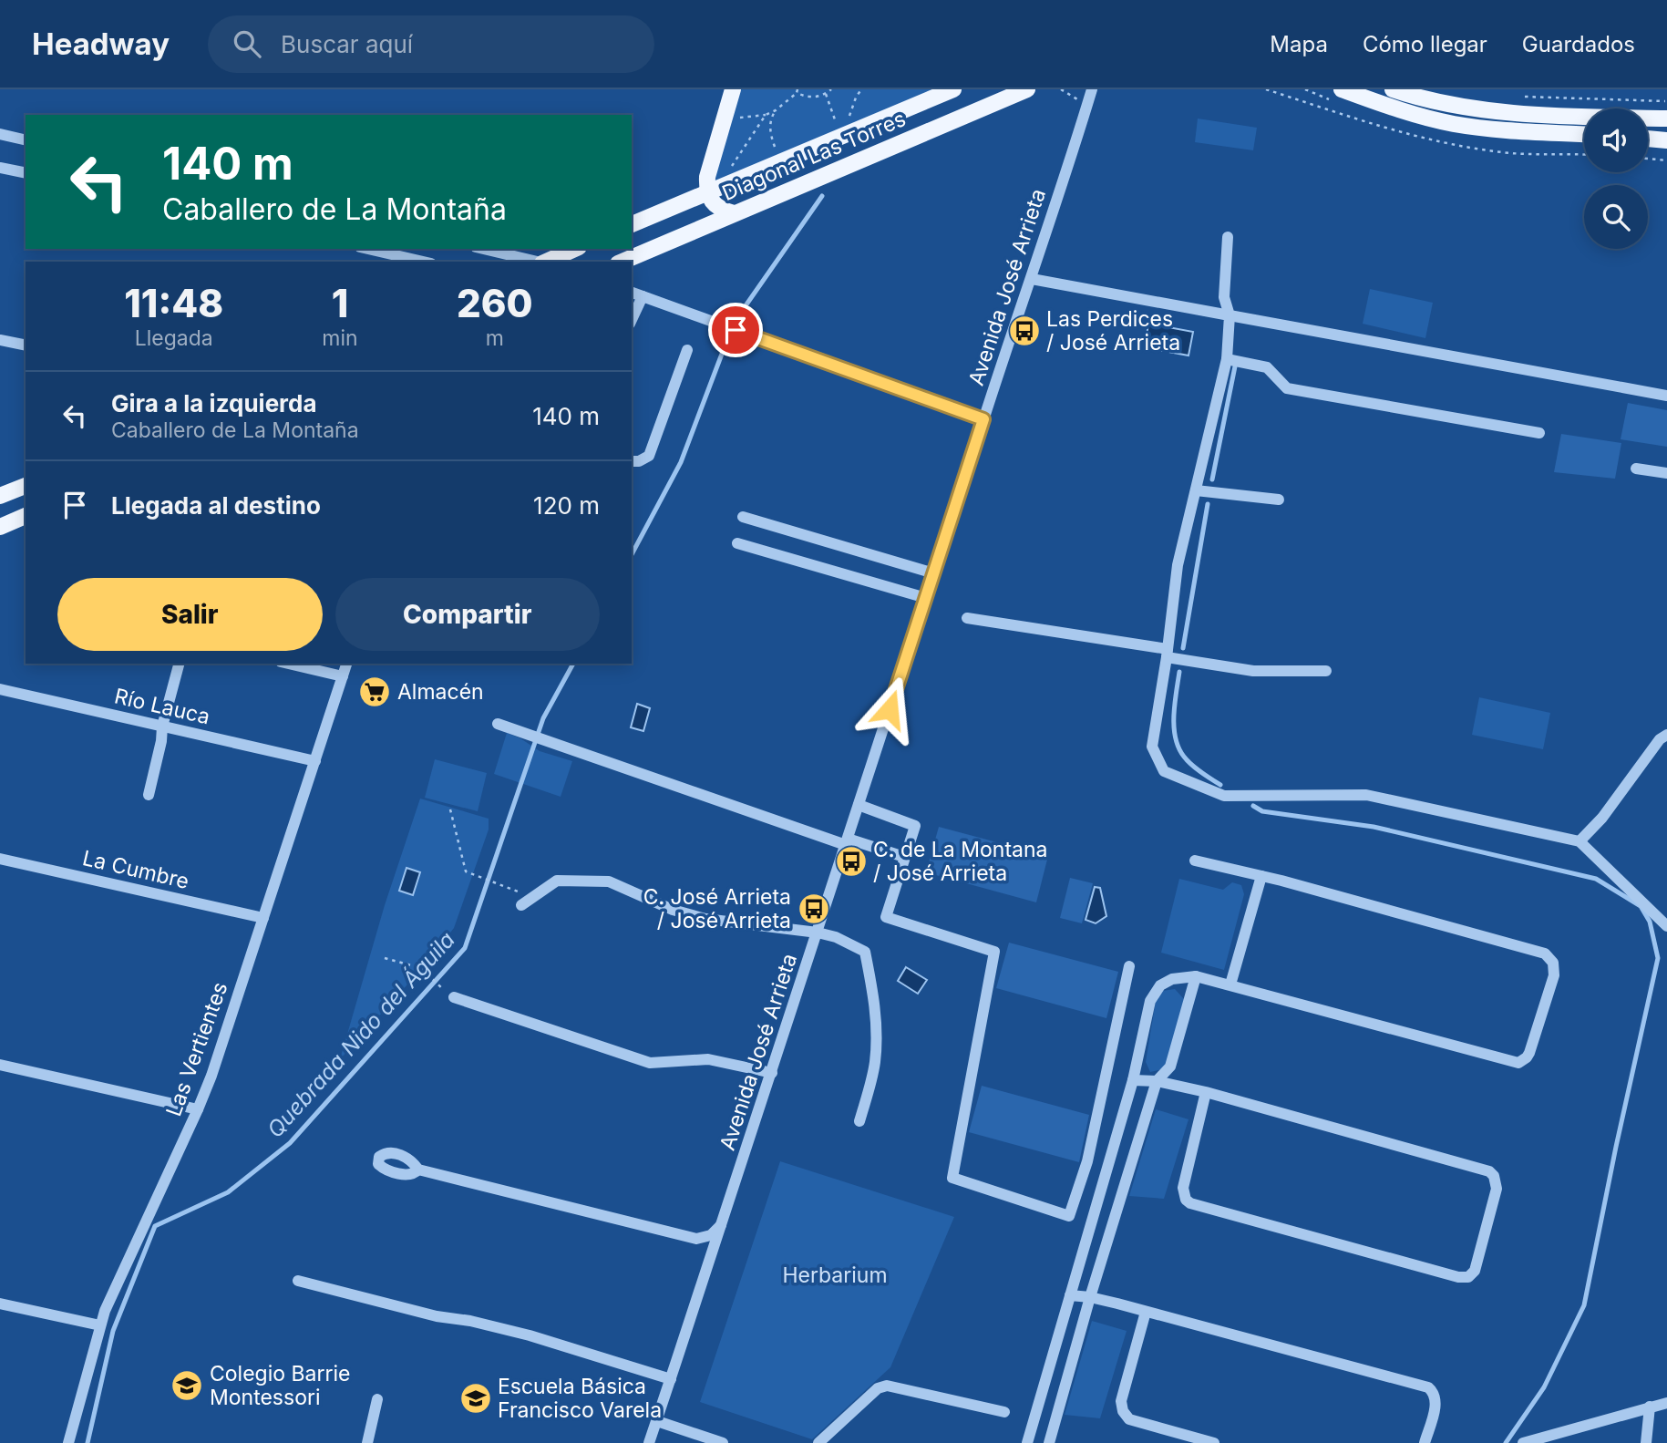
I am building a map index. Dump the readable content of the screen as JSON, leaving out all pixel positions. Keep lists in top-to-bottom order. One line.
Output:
{"streets":{"main road":["Diagonal Las Torres"],"street":["Avenida José Arrieta","Río Lauca","La Cumbre","Las Vertientes"]},"crossings":[["Río Lauca","Las Vertientes"],["La Cumbre","Las Vertientes"]],"water":["Quebrada Nido del Águila"],"parks":["Herbarium"],"places":{"bus stop":["Las Perdices / José Arrieta","C. de La Montana / José Arrieta","C. José Arrieta / José Arrieta"],"supermarket":["Almacén"],"school or university":["Colegio Barrie Montessori","Escuela Básica Francisco Varela"]},"page":{"header":"Headway","search":"Buscar aquí","nav":["Mapa","Cómo llegar","Guardados"],"turn":["140 m","Caballero de La Montaña"],"eta":["11:48","Llegada","1","min","260","m"],"list":[{"name":"Gira a la izquierda","note":"Caballero de La Montaña","value":"140 m"},{"name":"Llegada al destino","value":"120 m"}],"buttons":["Salir","Compartir"]}}
